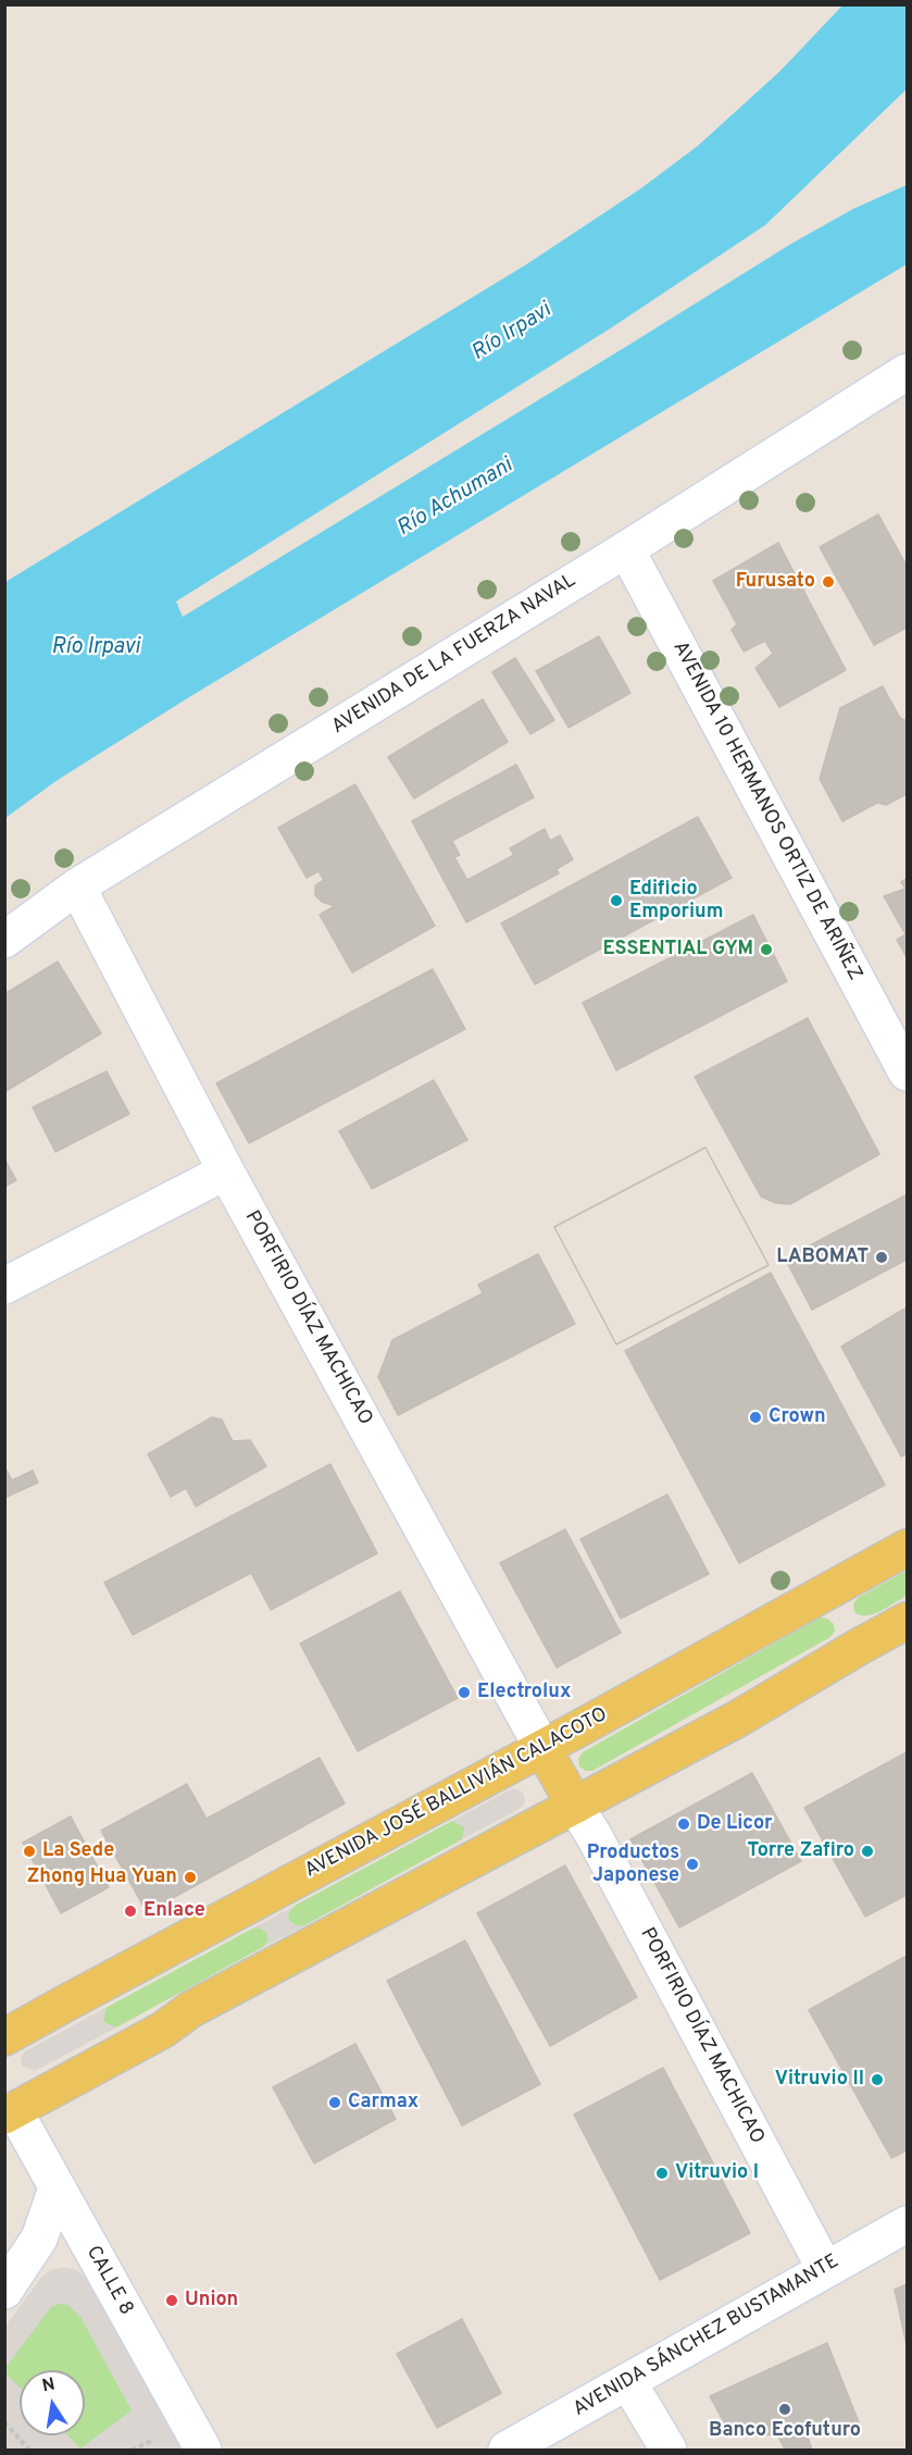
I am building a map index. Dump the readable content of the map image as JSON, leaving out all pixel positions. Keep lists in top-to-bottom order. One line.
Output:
{"streets":{"main road":["AVENIDA JOSÉ BALLIVIÁN CALACOTO"],"street":["AVENIDA DE LA FUERZA NAVAL","AVENIDA 10 HERMANOS ORTIZ DE ARIÑEZ","PORFIRIO DÍAZ MACHICAO","CALLE 8","AVENIDA SÁNCHEZ BUSTAMANTE"]},"crossings":[["AVENIDA DE LA FUERZA NAVAL","AVENIDA 10 HERMANOS ORTIZ DE ARIÑEZ"],["AVENIDA DE LA FUERZA NAVAL","PORFIRIO DÍAZ MACHICAO"],["PORFIRIO DÍAZ MACHICAO","AVENIDA JOSÉ BALLIVIÁN CALACOTO"],["PORFIRIO DÍAZ MACHICAO","AVENIDA SÁNCHEZ BUSTAMANTE"]],"water":["Río Irpavi","Río Achumani"],"places":["Furusato","Edificio Emporium","ESSENTIAL GYM","LABOMAT","Crown","Electrolux","De Licor","La Sede","Torre Zafiro","Productos Japonese","Zhong Hua Yuan","Enlace","Vitruvio II","Carmax","Vitruvio I","Union","Banco Ecofuturo"],"north":"top"}
